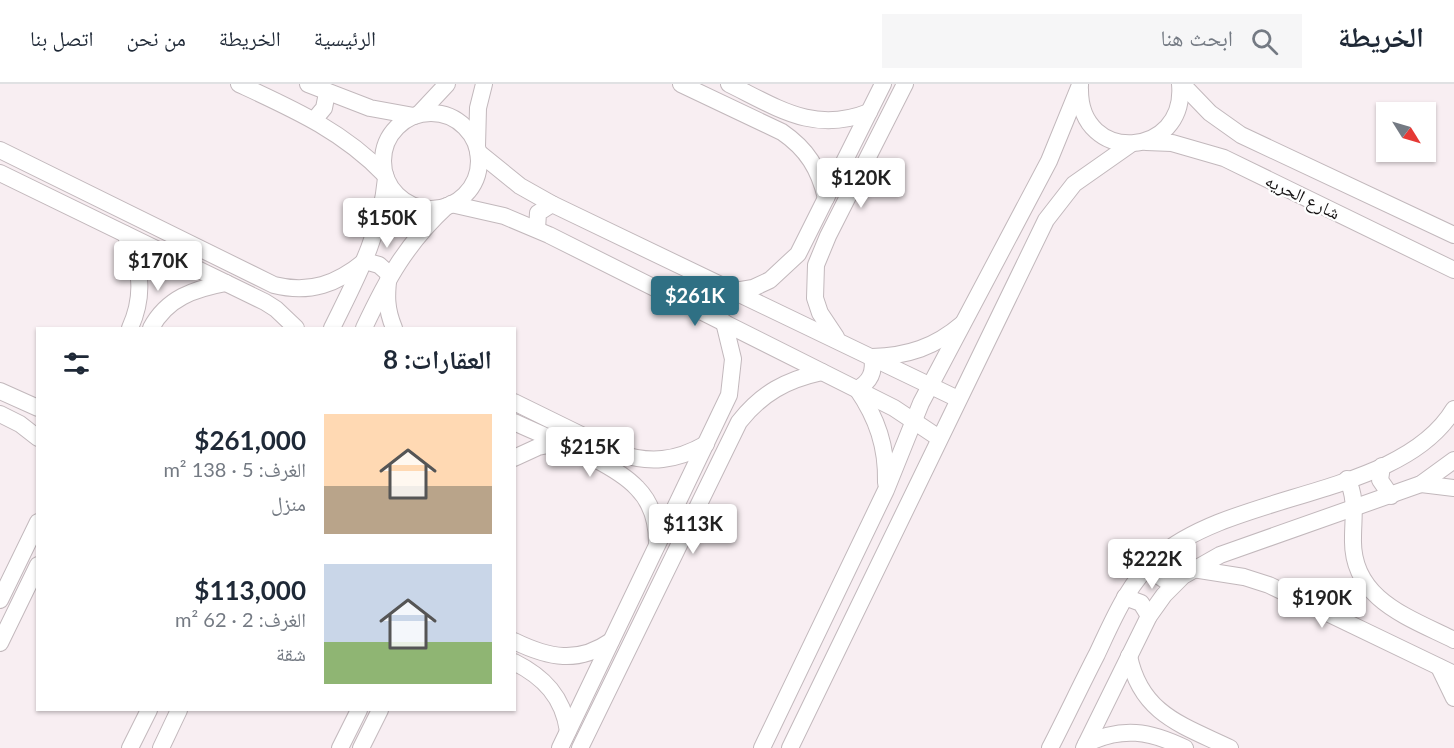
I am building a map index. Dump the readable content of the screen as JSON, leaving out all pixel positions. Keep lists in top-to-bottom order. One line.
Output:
{"streets":{"street":["شارع الحريه"]},"north":"bottom right","page":{"header":"الخريطة","search":"ابحث هنا","nav":["الرئيسية","الخريطة","من نحن","اتصل بنا"],"price":["$120K","$150K","$170K","$261K","$215K","$113K","$222K","$190K"],"heading":"العقارات: 8","list":[{"name":"$261,000","note":"الغرف: 5 · 138 m² · منزل"},{"name":"$113,000","note":"الغرف: 2 · 62 m² · شقة"}]}}
